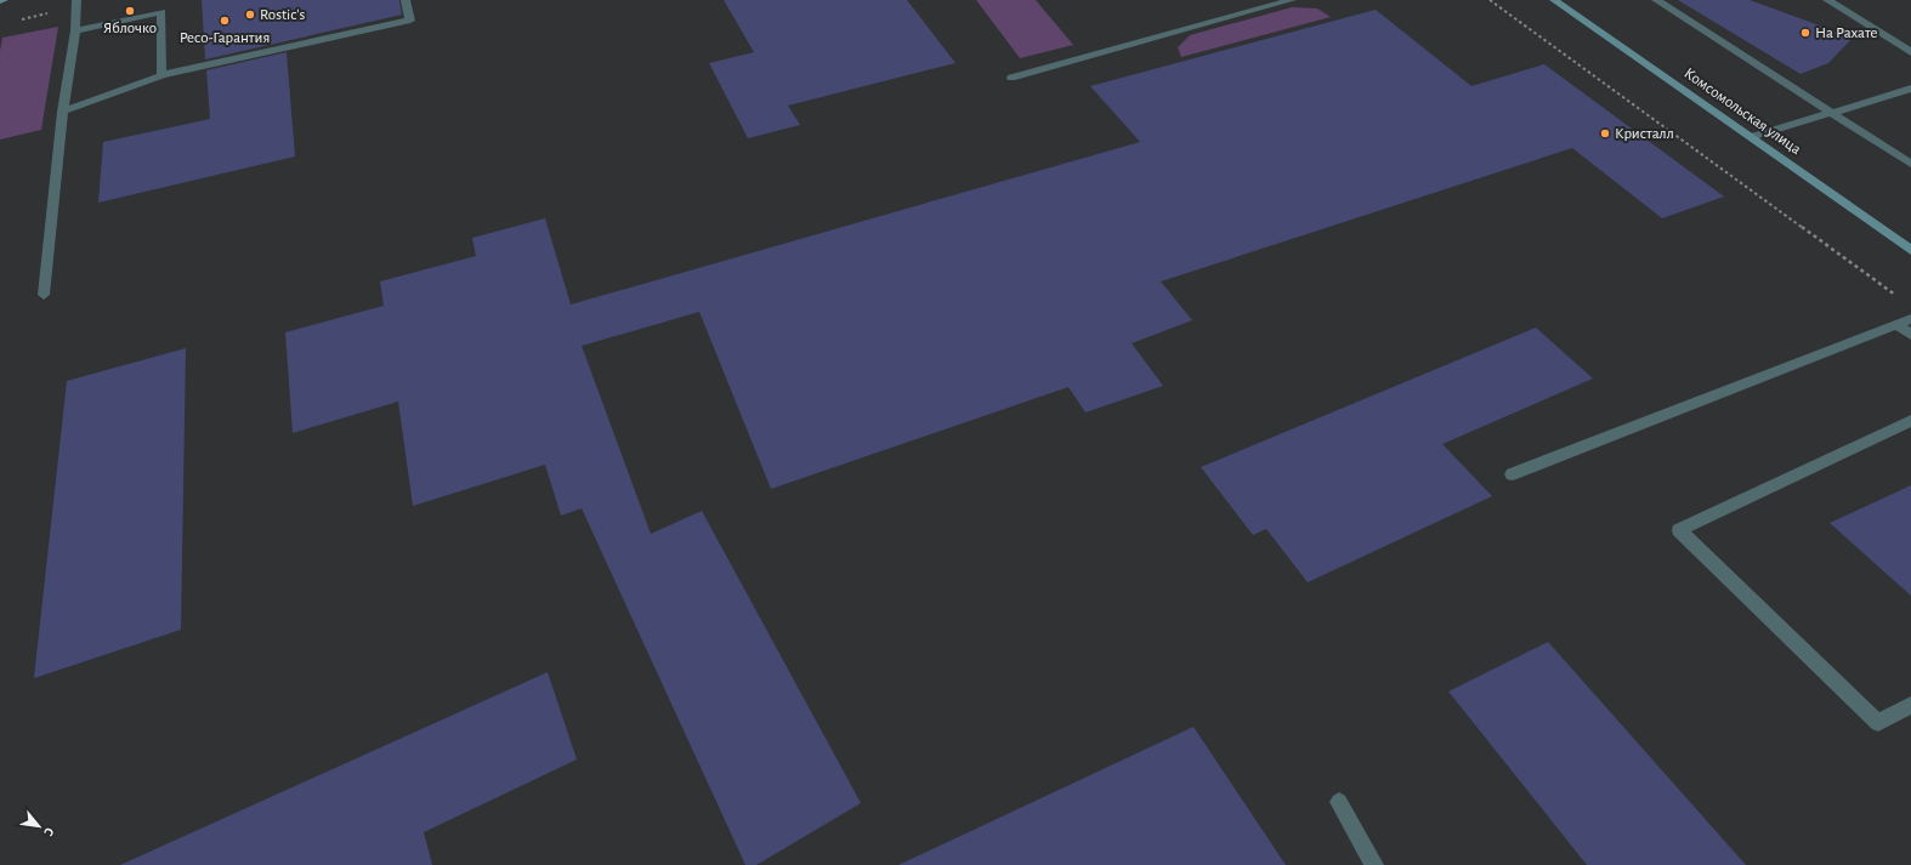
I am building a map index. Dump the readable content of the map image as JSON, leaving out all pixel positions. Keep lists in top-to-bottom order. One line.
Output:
{"streets":{"main road":["Комсомольская улица"]},"places":["Яблочко","Rostic's","Ресо-Гарантия","На Рахате","Кристалл"],"north":"bottom right"}
